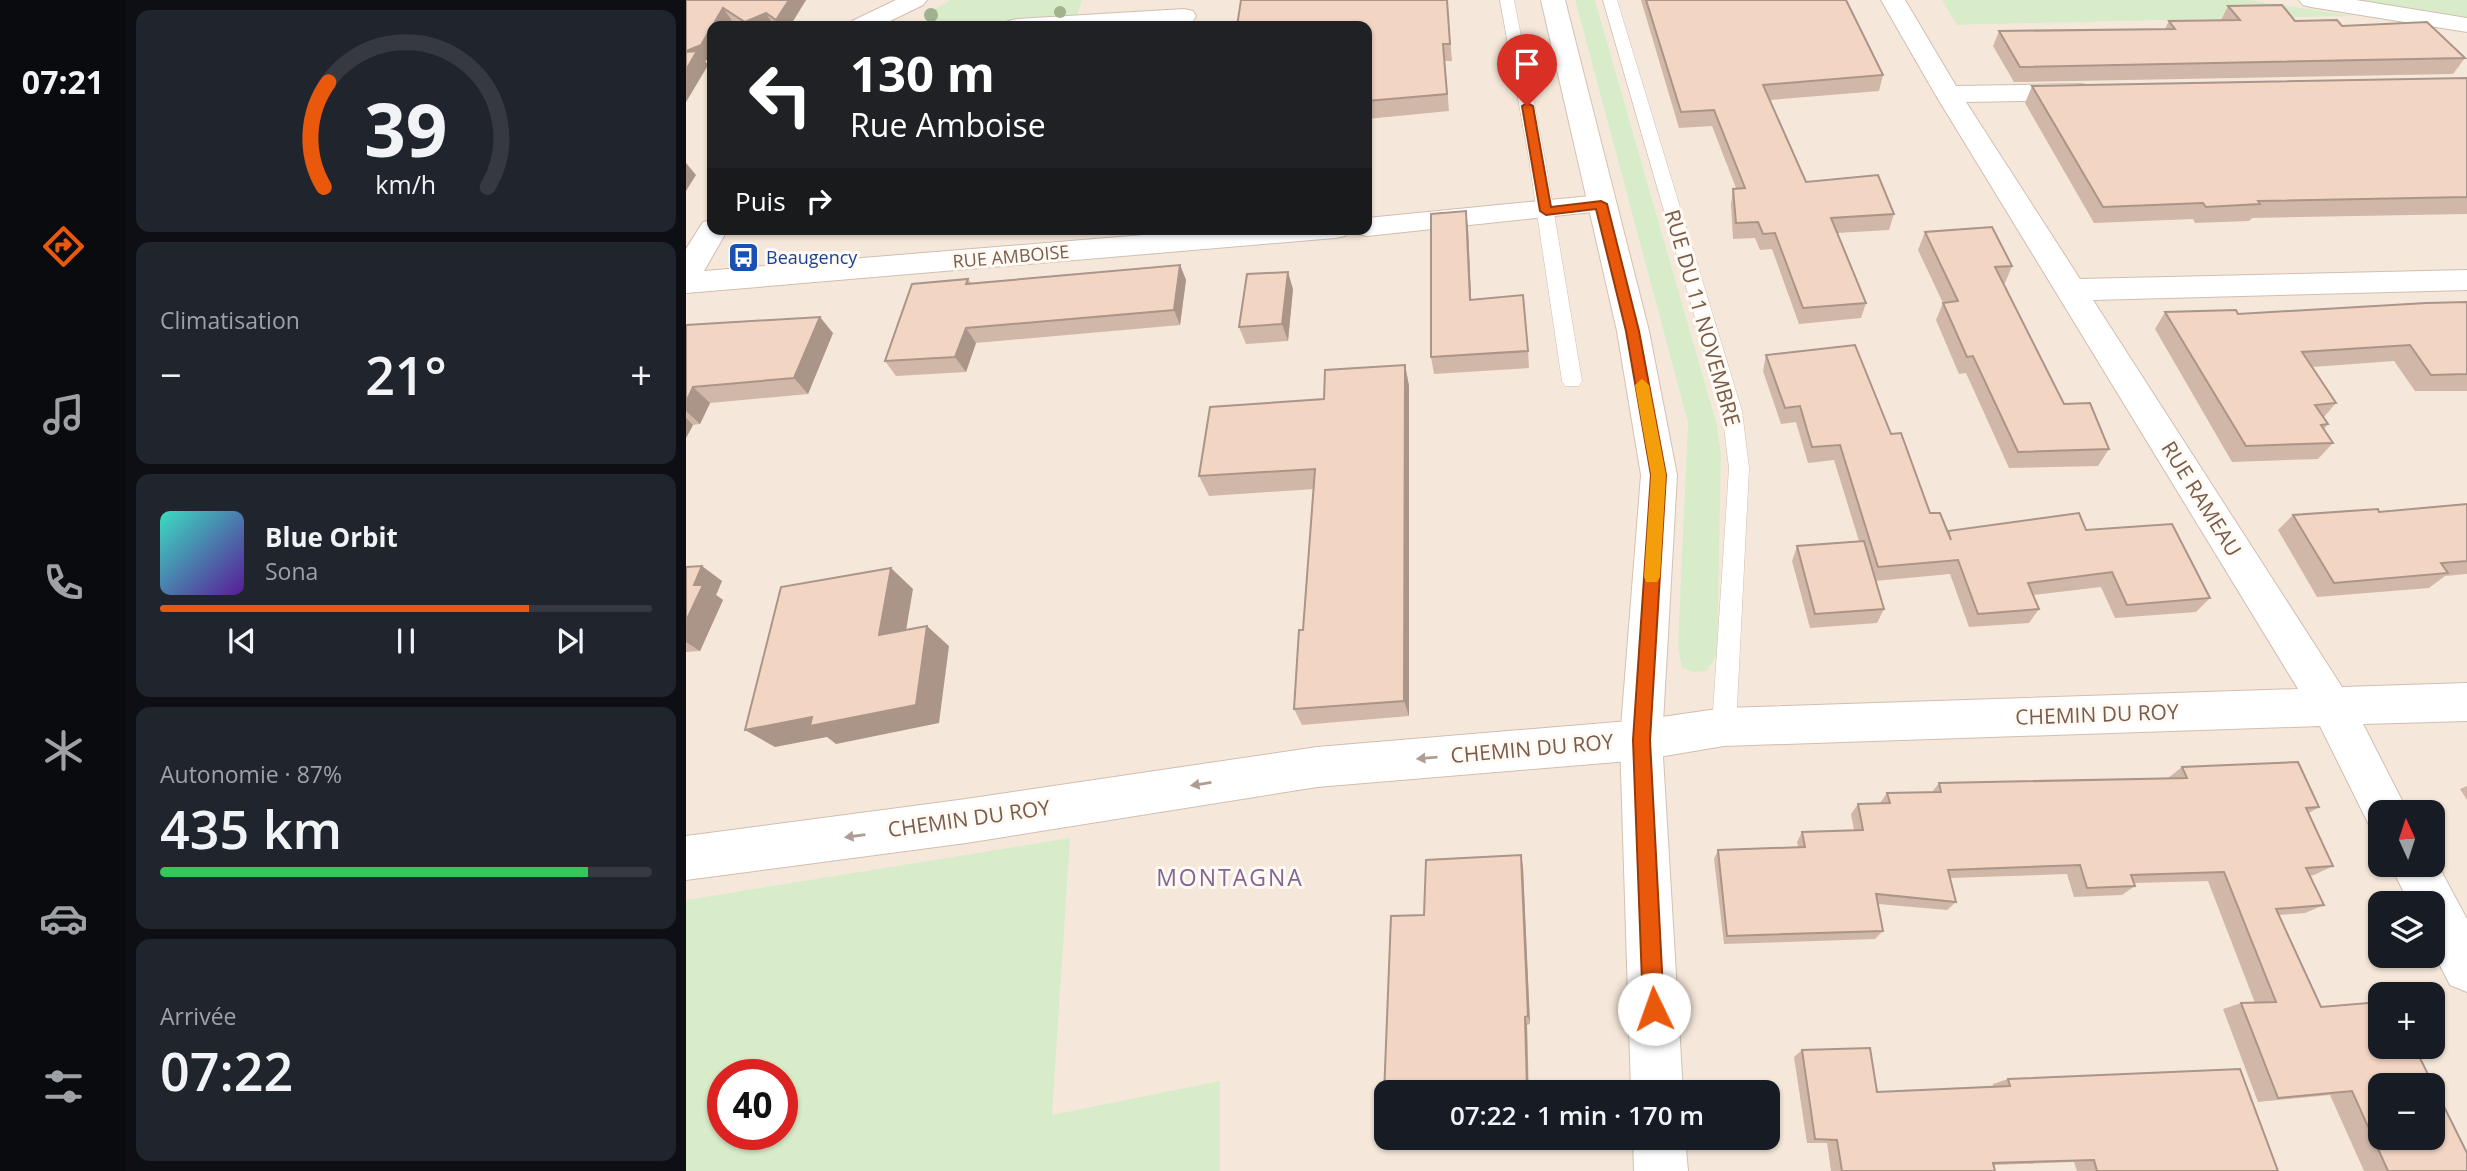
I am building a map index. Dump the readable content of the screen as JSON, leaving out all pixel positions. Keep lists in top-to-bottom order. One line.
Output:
{"streets":{"street":["RUE AMBOISE","RUE RAMEAU","CHEMIN DU ROY"],"lane":["RUE DU 11 NOVEMBRE"]},"crossings":[["RUE DU 11 NOVEMBRE","CHEMIN DU ROY"],["RUE RAMEAU","CHEMIN DU ROY"]],"one_way":["CHEMIN DU ROY"],"districts":["MONTAGNA"],"places":{"bus stop":["Beaugency"]},"north":"top","page":{"tabs":"07:21","turn":["130 m","Rue Amboise"],"then":"Puis","tile":["Climatisation",["Autonomie · 87%","435 km"],["Arrivée","07:22"]],"heat":["−","21°","+"],"song":["Blue Orbit","Sona"],"map_buttons":["+","−"],"limit":"40","trip":"07:22 · 1 min · 170 m","gauge":["39","km/h"]}}
